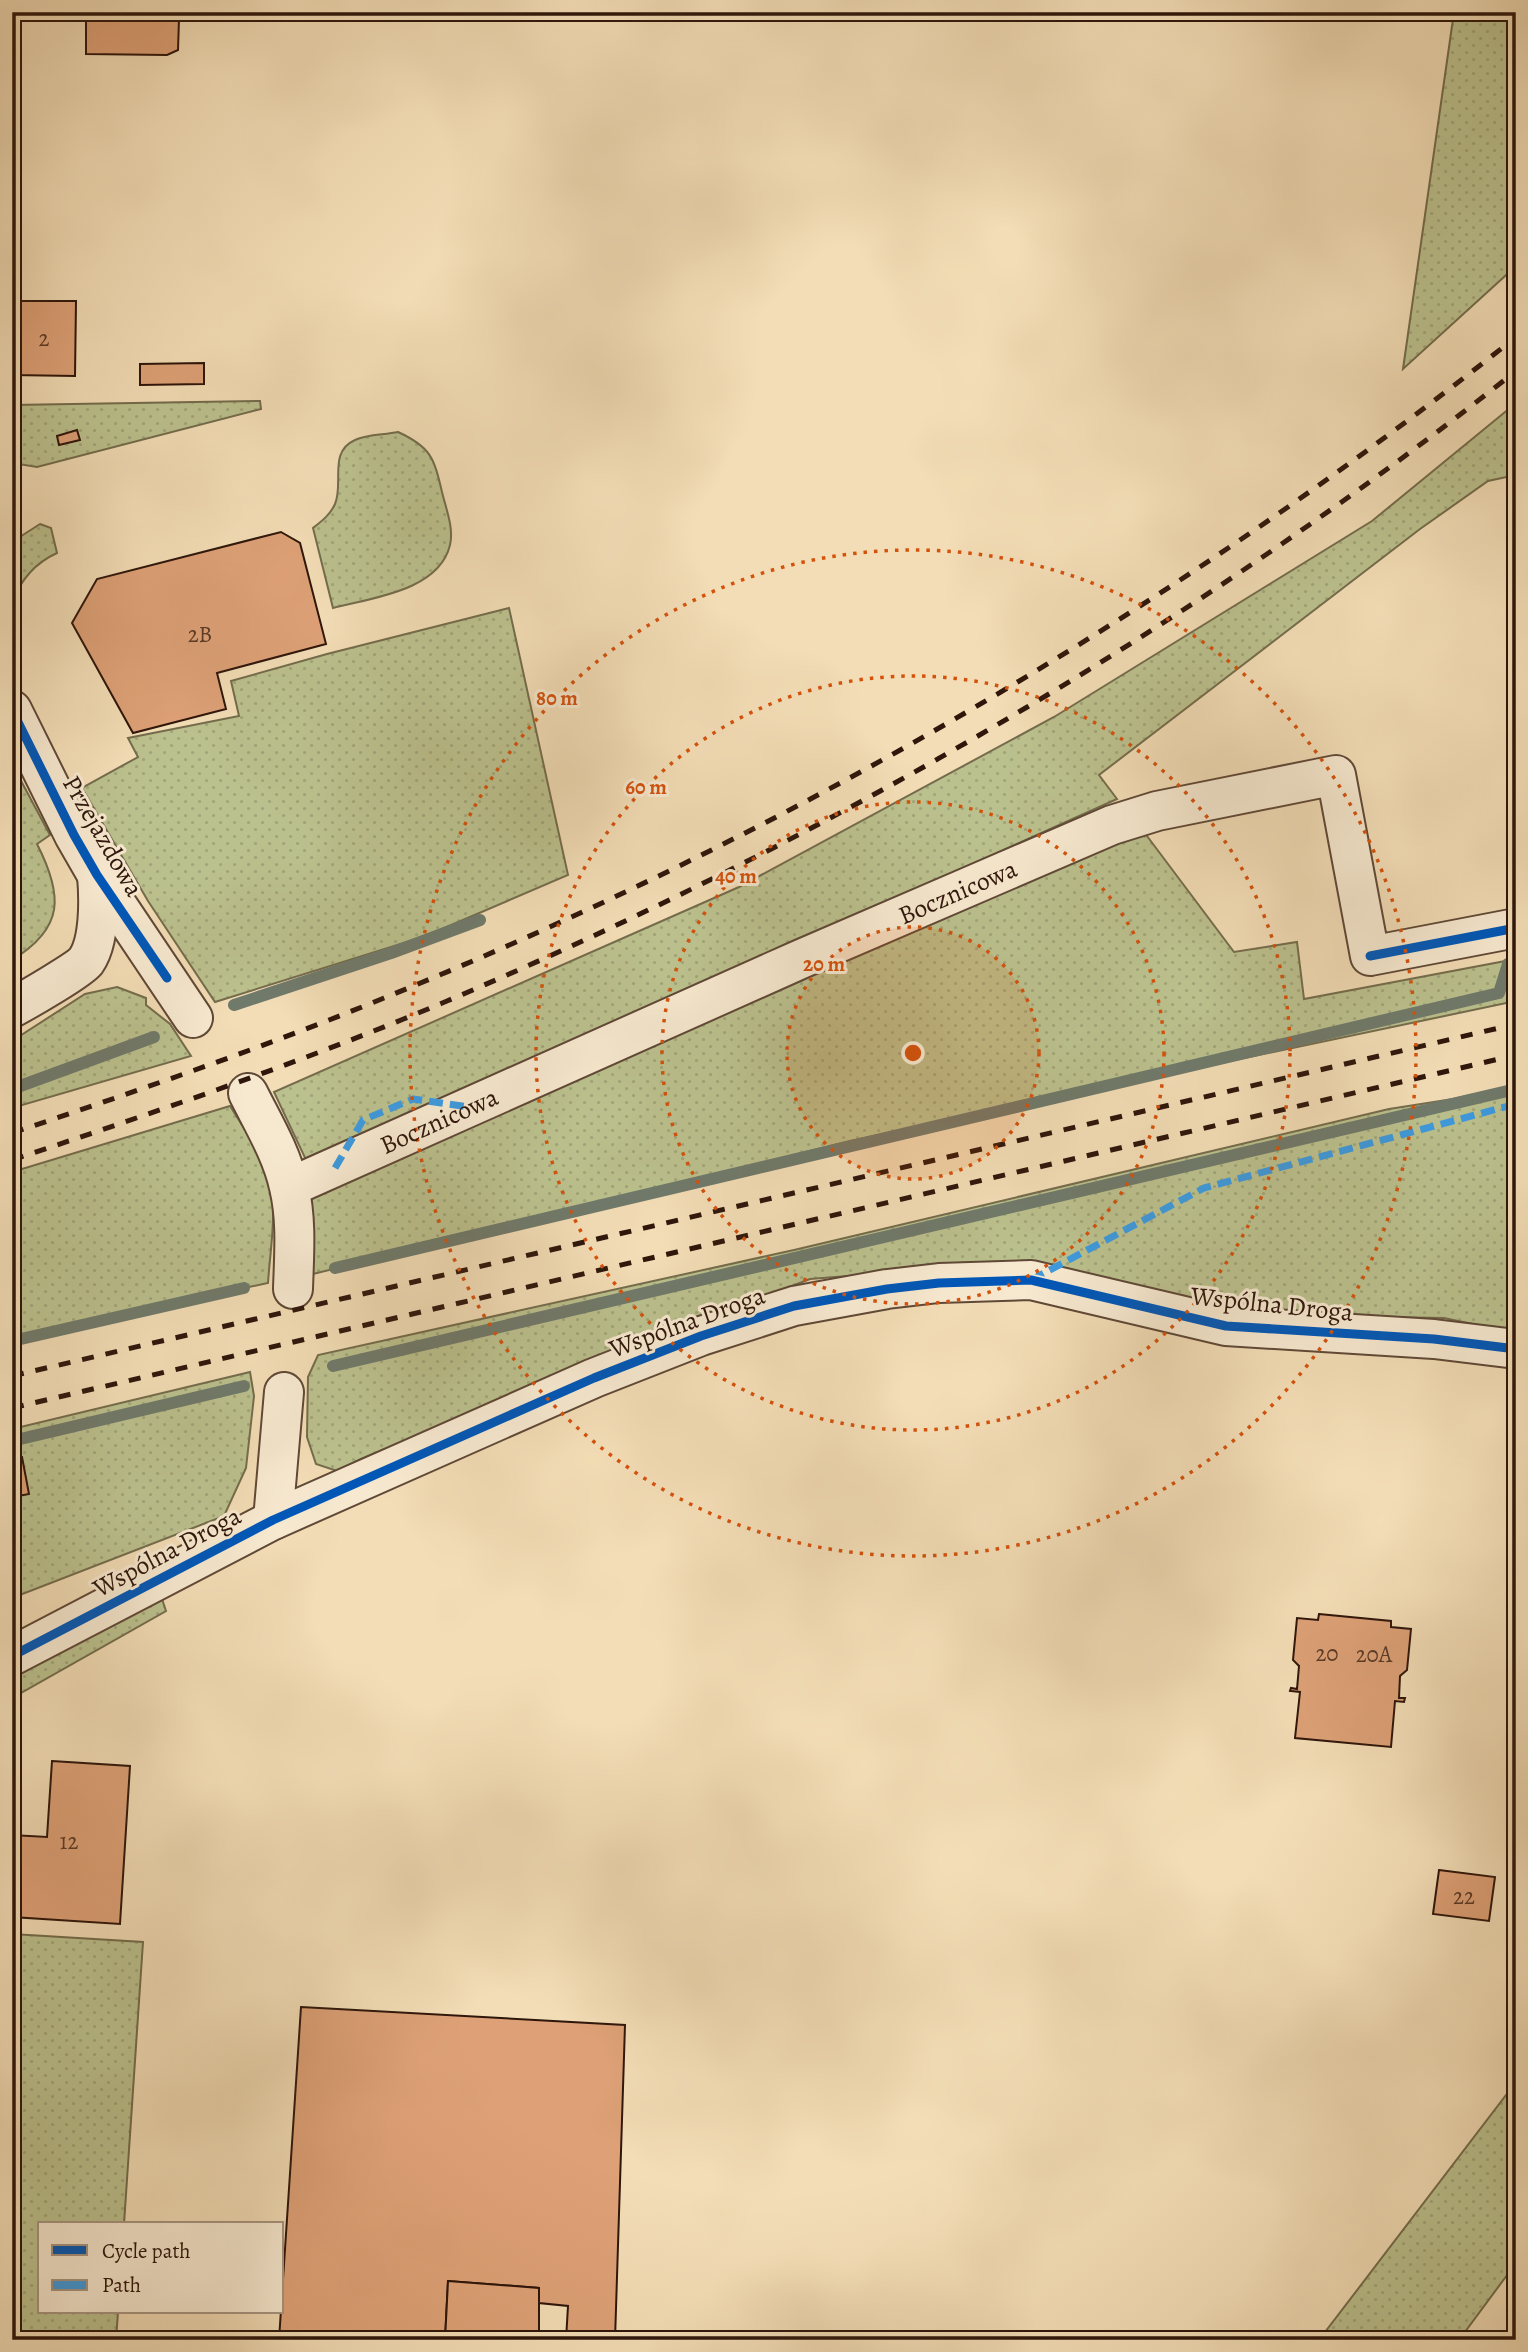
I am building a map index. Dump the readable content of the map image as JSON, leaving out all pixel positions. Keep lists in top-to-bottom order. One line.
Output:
{"streets":{"street":["Przejazdowa","Bocznicowa","Wspólna Droga"]},"house_numbers":["2","2B","20","20A","12","22"],"legend":["Cycle path","Path"],"rings":["80 m","60 m","40 m","20 m"]}
